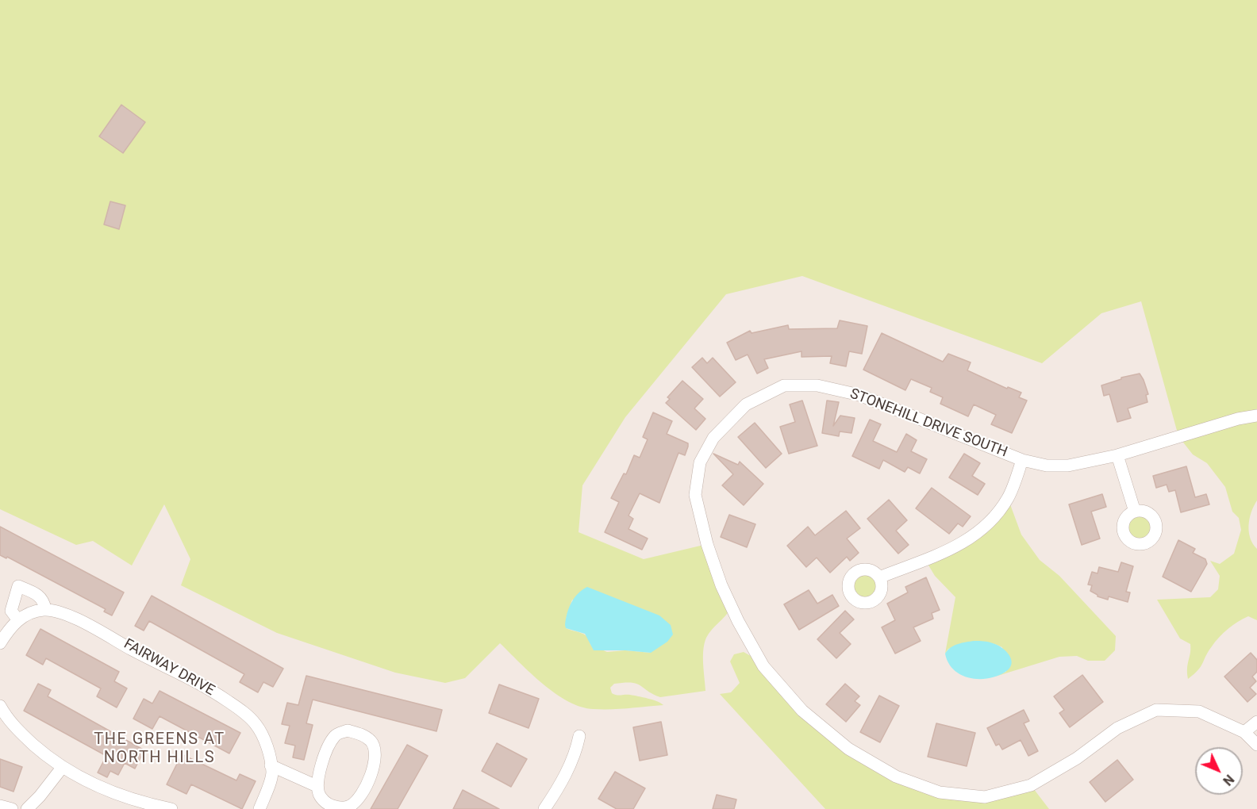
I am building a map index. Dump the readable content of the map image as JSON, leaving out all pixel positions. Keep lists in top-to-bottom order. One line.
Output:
{"streets":{"street":["STONEHILL DRIVE SOUTH","FAIRWAY DRIVE"]},"districts":["THE GREENS AT NORTH HILLS"],"north":"bottom right"}
